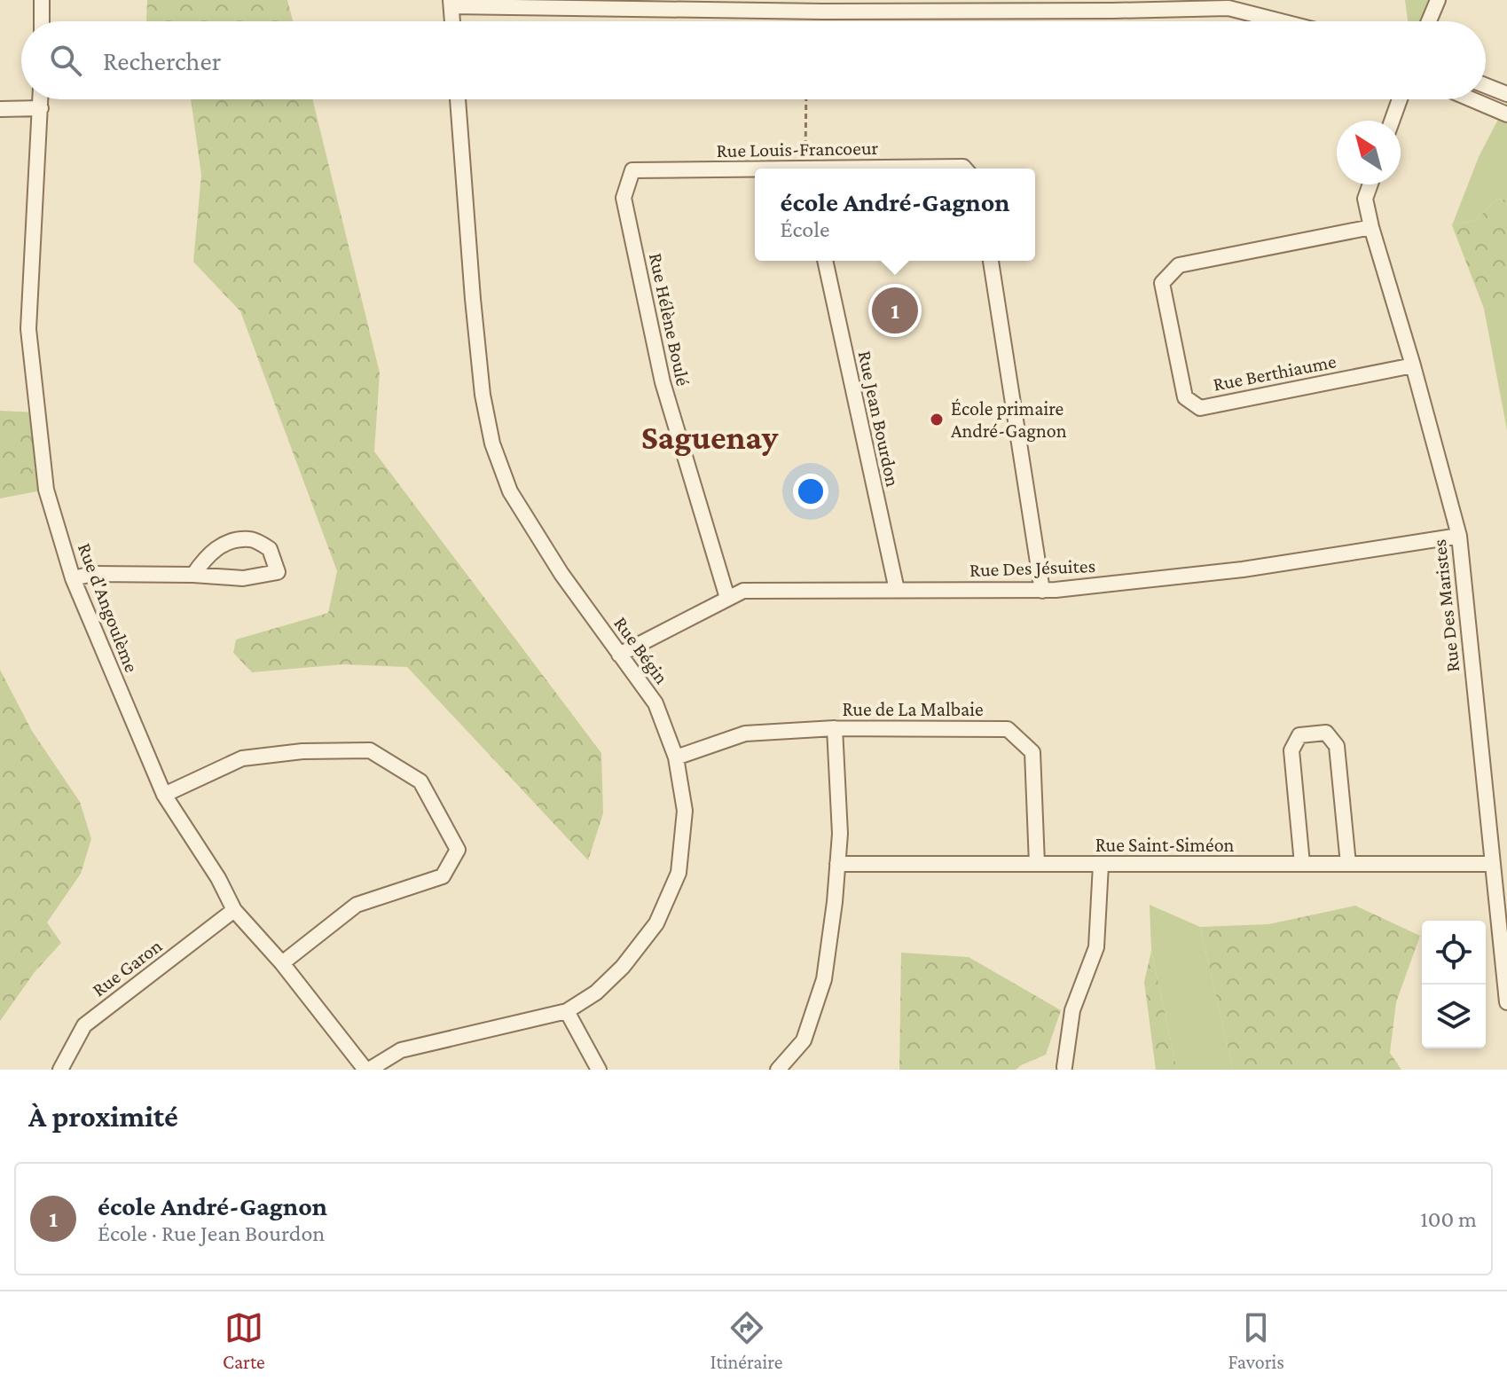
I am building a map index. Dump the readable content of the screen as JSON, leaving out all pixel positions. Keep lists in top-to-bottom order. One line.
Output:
{"streets":{"street":["Rue Louis-Francoeur","Rue Hélène Boulé","Rue Berthiaume","Rue Jean Bourdon","Rue Des Jésuites","Rue Des Maristes","Rue d'Angoulème","Rue Bégin","Rue de La Malbaie","Rue Saint-Siméon","Rue Garon"]},"crossings":[["Rue Louis-Francoeur","Rue Hélène Boulé"],["Rue Hélène Boulé","Rue Des Jésuites"],["Rue Berthiaume","Rue Des Maristes"],["Rue Jean Bourdon","Rue Des Jésuites"],["Rue Des Jésuites","Rue Des Maristes"],["Rue Des Jésuites","Rue Bégin"],["Rue Des Maristes","Rue Saint-Siméon"],["Rue d'Angoulème","Rue Bégin"],["Rue d'Angoulème","Rue Garon"],["Rue Bégin","Rue de La Malbaie"],["Rue de La Malbaie","Rue Saint-Siméon"]],"districts":["Saguenay"],"places":["École primaire André-Gagnon"],"north":"top left","page":{"search":"Rechercher","popup":["école André-Gagnon","École"],"pins":"1","heading":"À proximité","list":[{"mark":"1","name":"école André-Gagnon","note":"École · Rue Jean Bourdon","value":"100 m"}],"nav":["Carte","Itinéraire","Favoris"]}}
